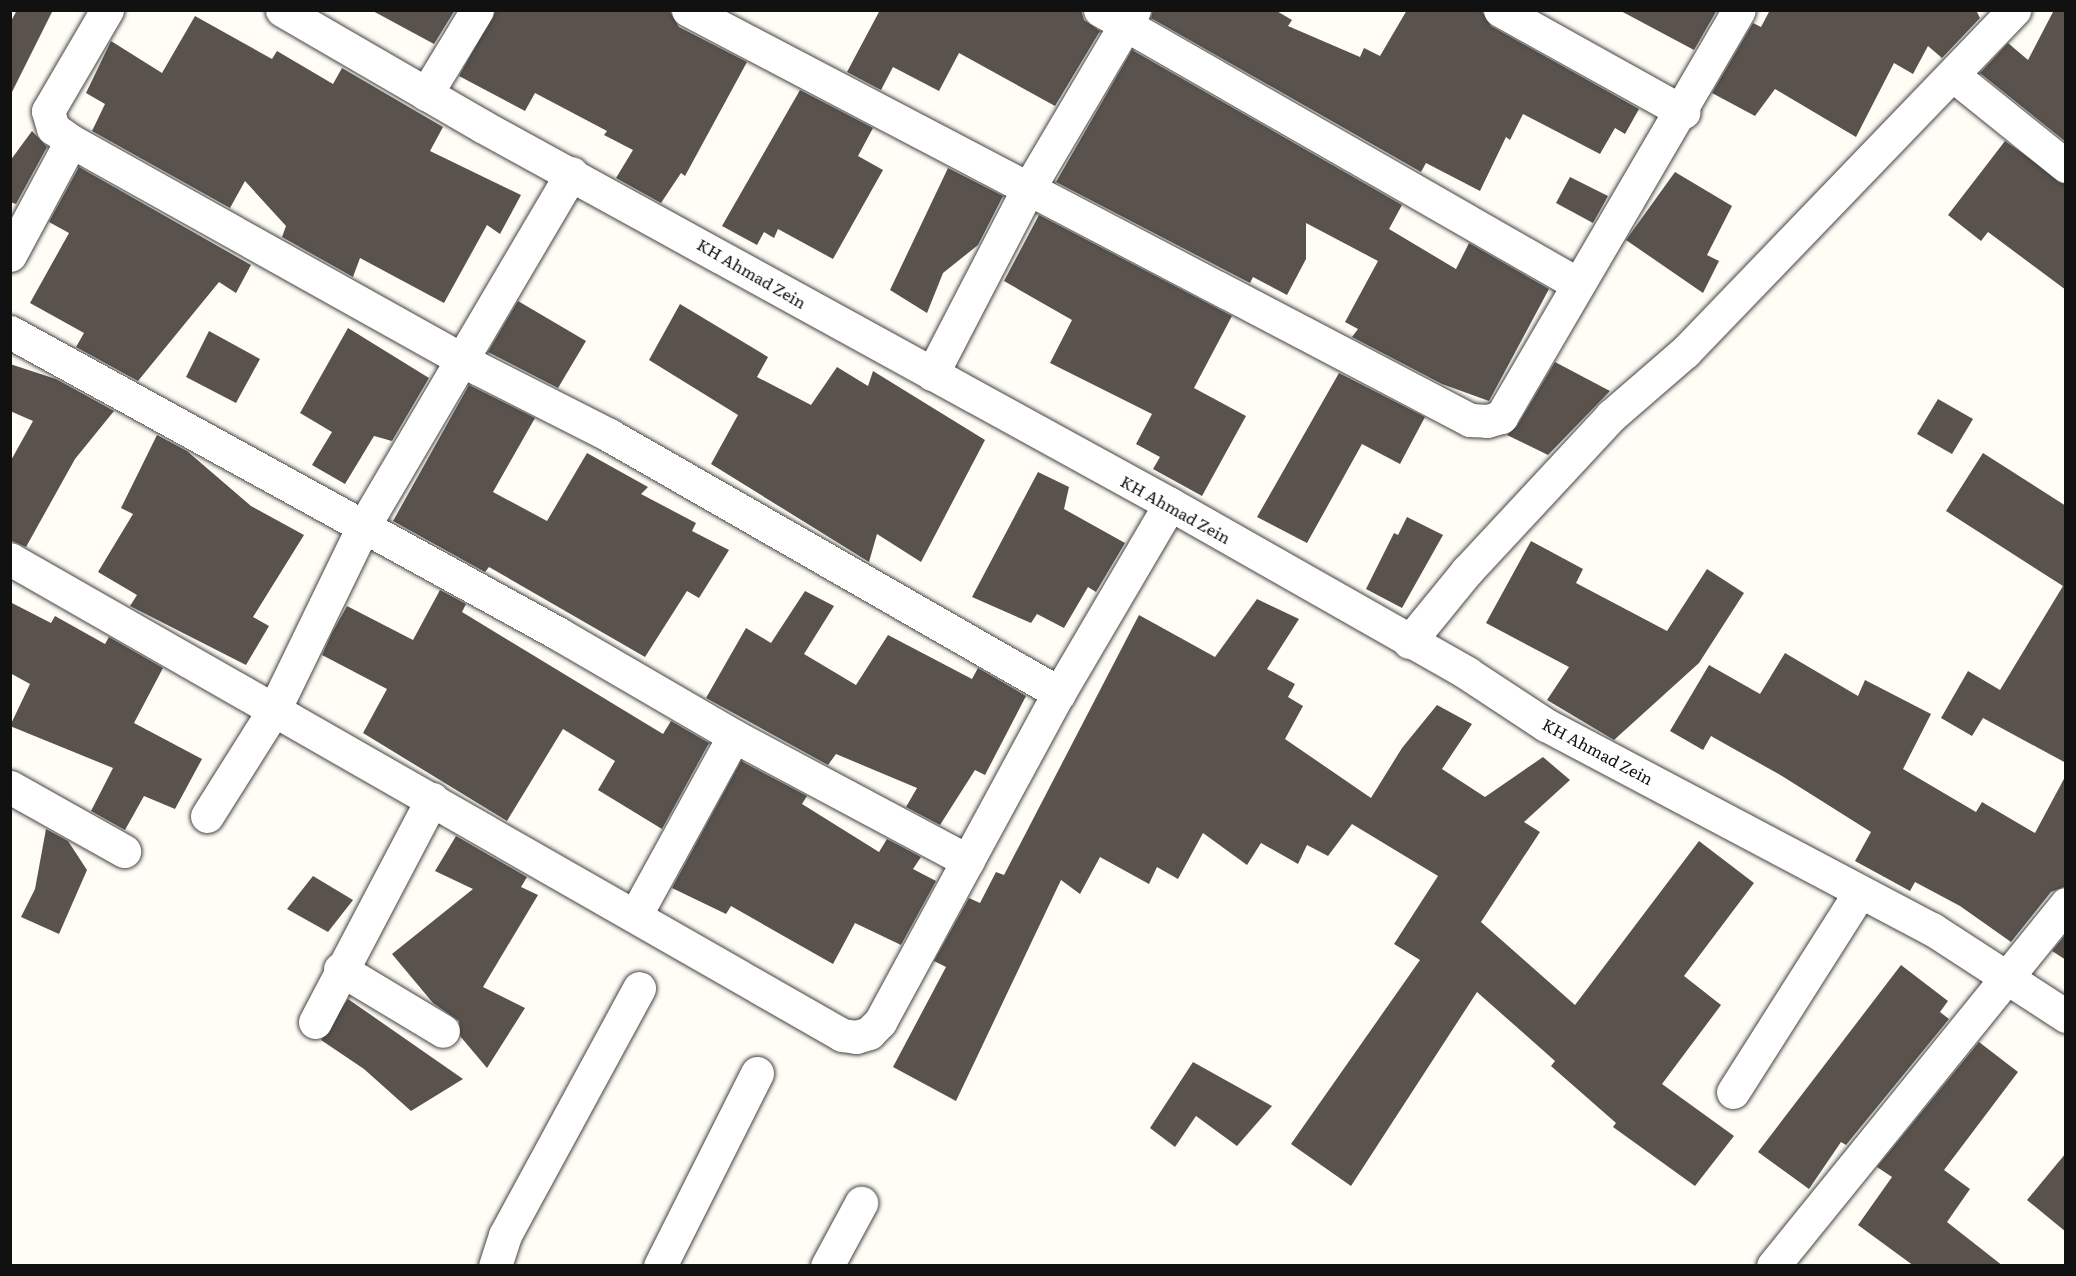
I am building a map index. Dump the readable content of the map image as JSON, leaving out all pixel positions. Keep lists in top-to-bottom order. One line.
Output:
{"streets":{"street":["KH Ahmad Zein"]}}
